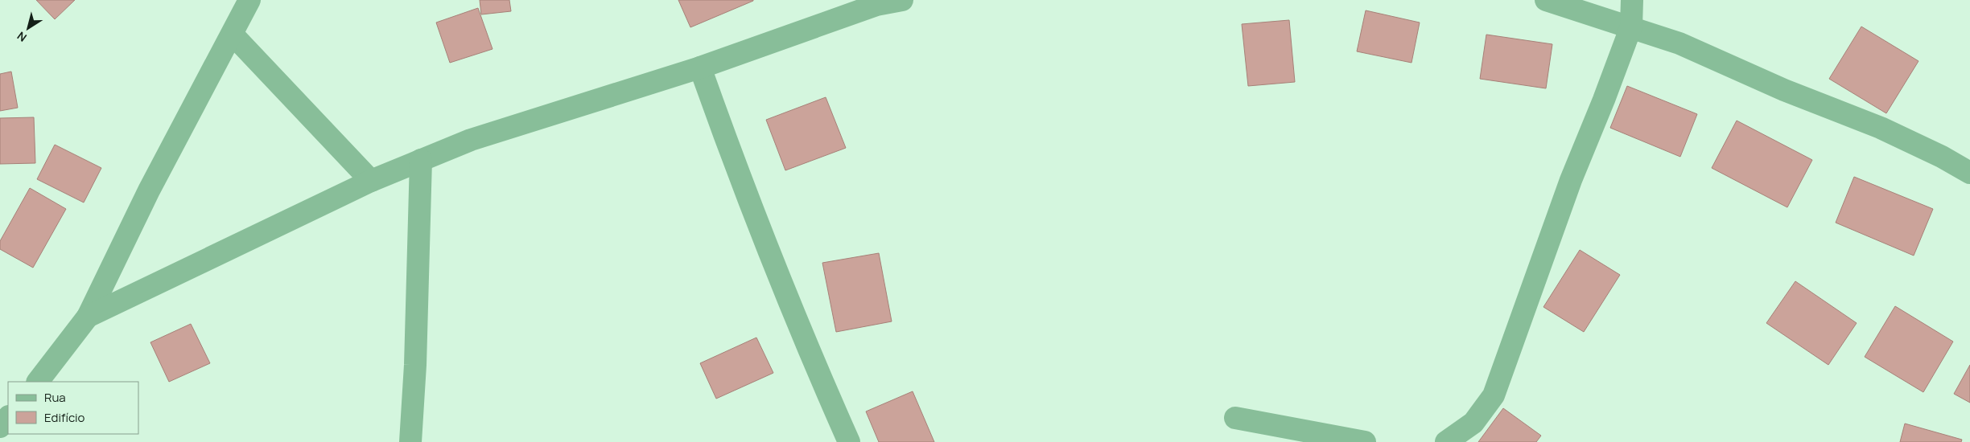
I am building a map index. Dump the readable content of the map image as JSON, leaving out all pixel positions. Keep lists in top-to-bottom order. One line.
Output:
{"legend":["Rua","Edifício"],"north":"bottom left"}
